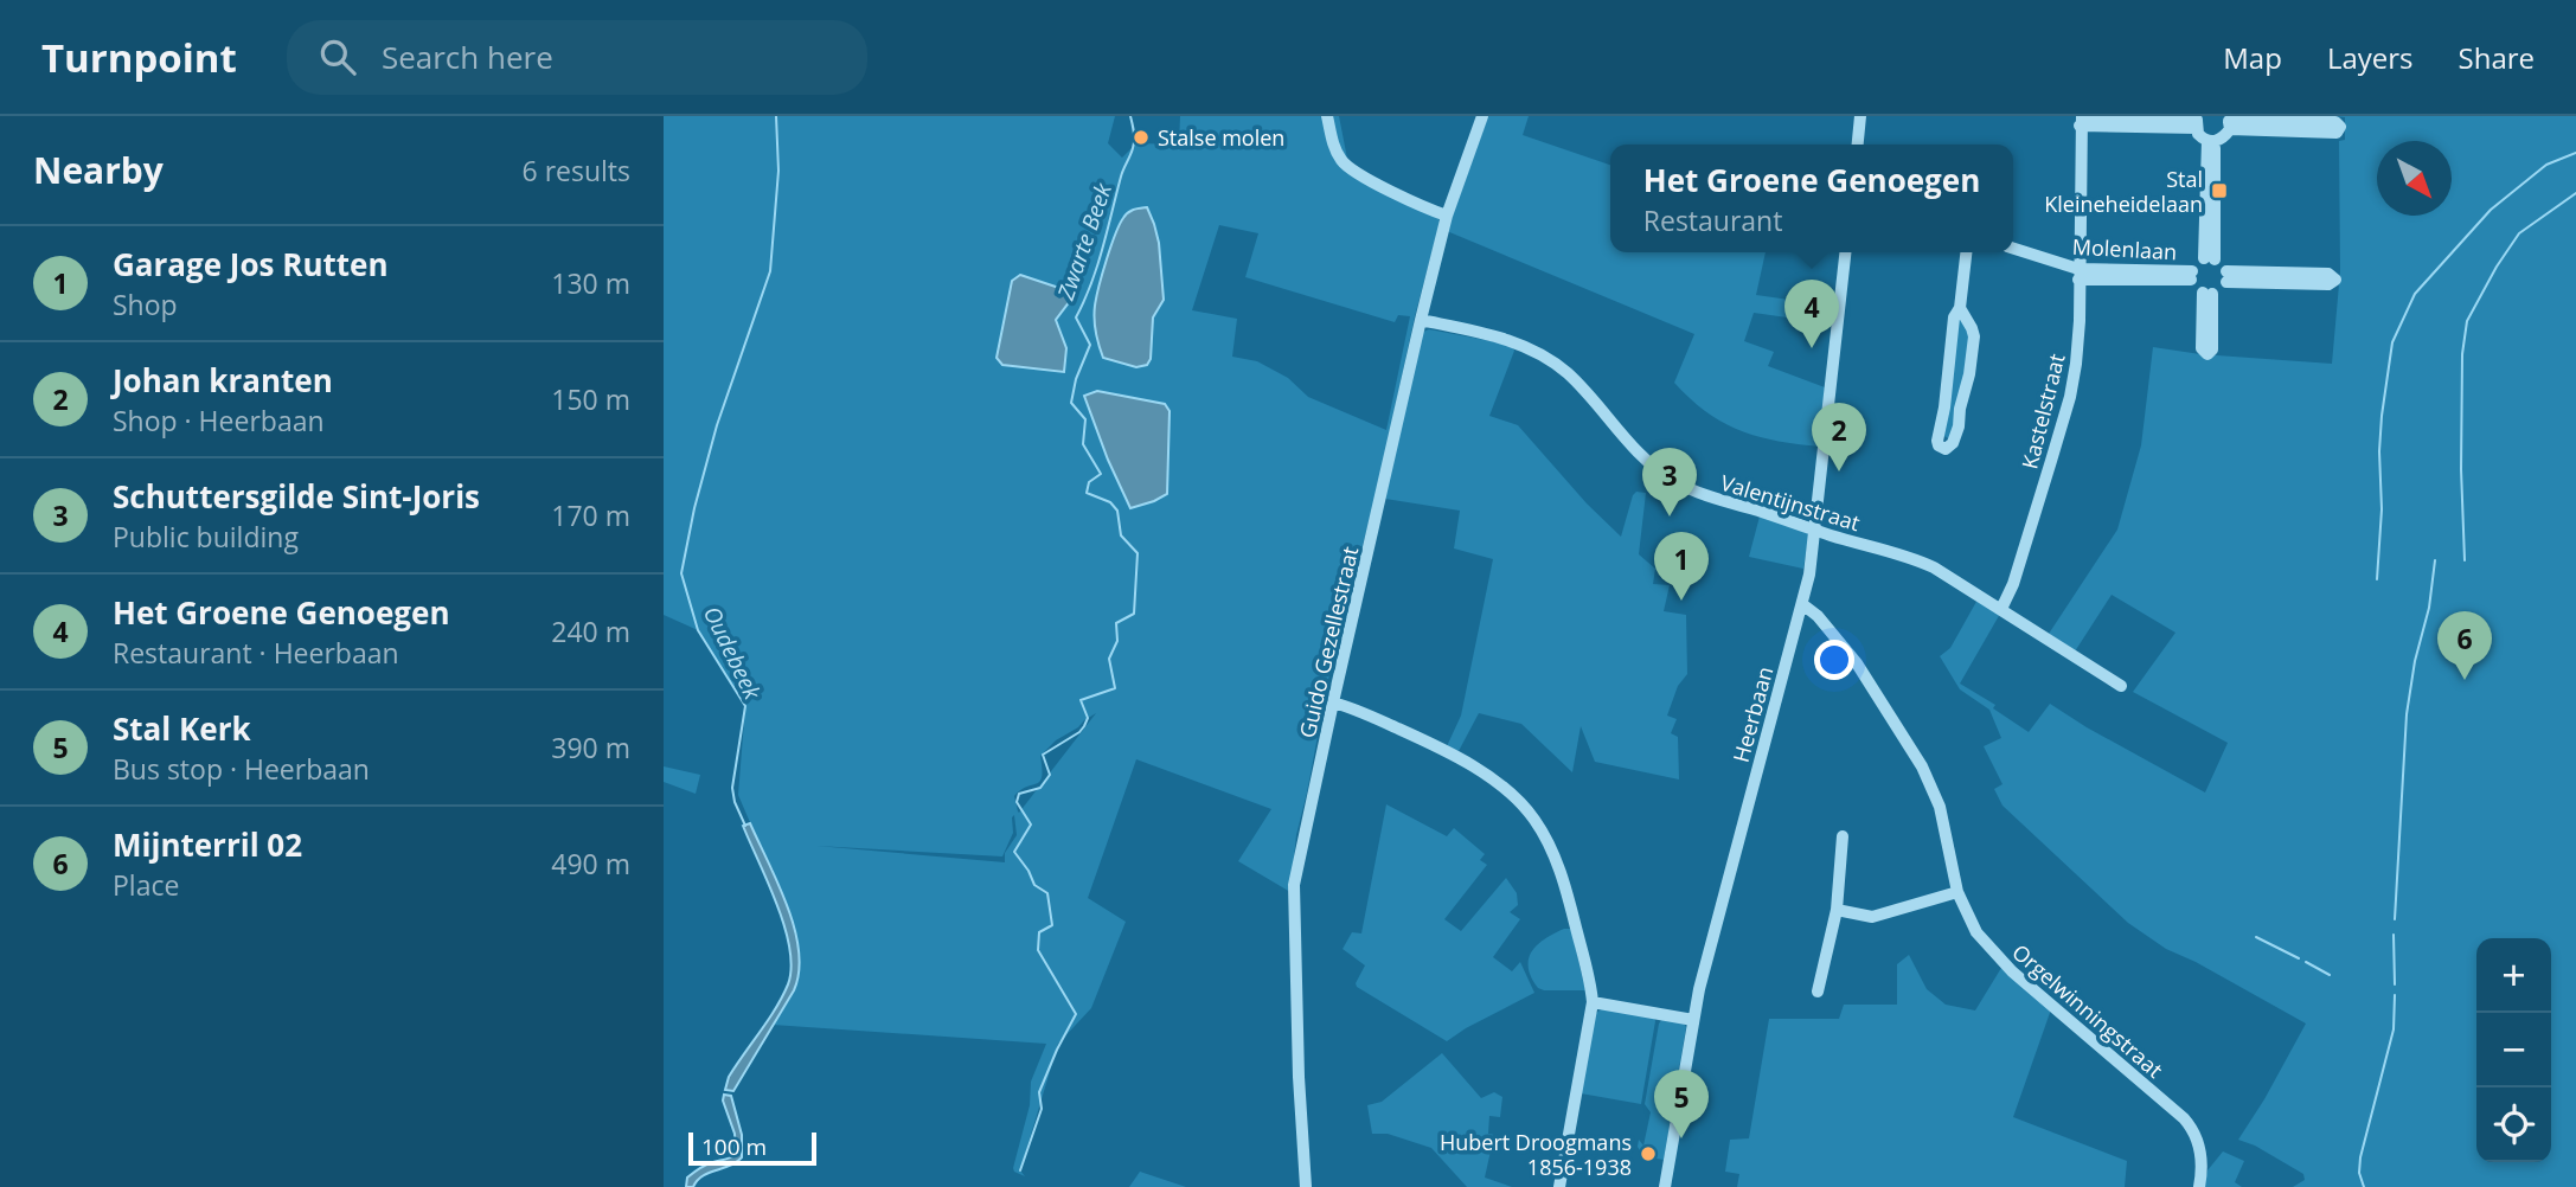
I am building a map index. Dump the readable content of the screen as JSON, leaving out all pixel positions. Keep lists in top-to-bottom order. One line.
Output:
{"streets":{"street":["Molenlaan","Kastelstraat","Valentijnstraat","Guido Gezellestraat","Heerbaan","Orgelwinningstraat"]},"crossings":[["Molenlaan","Kastelstraat"],["Kastelstraat","Valentijnstraat"],["Valentijnstraat","Guido Gezellestraat"],["Valentijnstraat","Heerbaan"],["Heerbaan","Orgelwinningstraat"]],"water":["Zwarte Beek","Oudebeek"],"places":{"other":["Stalse molen","Hubert Droogmans 1856-1938"],"transit":["Stal Kleineheidelaan"]},"scale_bar":"100 m","north":"bottom right","page":{"header":"Turnpoint","search":"Search here","nav":["Map","Layers","Share"],"heading":["Nearby","6 results"],"popup":["Het Groene Genoegen","Restaurant"],"list":[{"mark":"1","name":"Garage Jos Rutten","note":"Shop","value":"130 m"},{"mark":"2","name":"Johan kranten","note":"Shop · Heerbaan","value":"150 m"},{"mark":"3","name":"Schuttersgilde Sint-Joris","note":"Public building","value":"170 m"},{"mark":"4","name":"Het Groene Genoegen","note":"Restaurant · Heerbaan","value":"240 m"},{"mark":"5","name":"Stal Kerk","note":"Bus stop · Heerbaan","value":"390 m"},{"mark":"6","name":"Mijnterril 02","note":"Place","value":"490 m"}],"pins":["4","2","3","1","6","5"],"map_buttons":["+","−"],"scale":"100 m"}}
